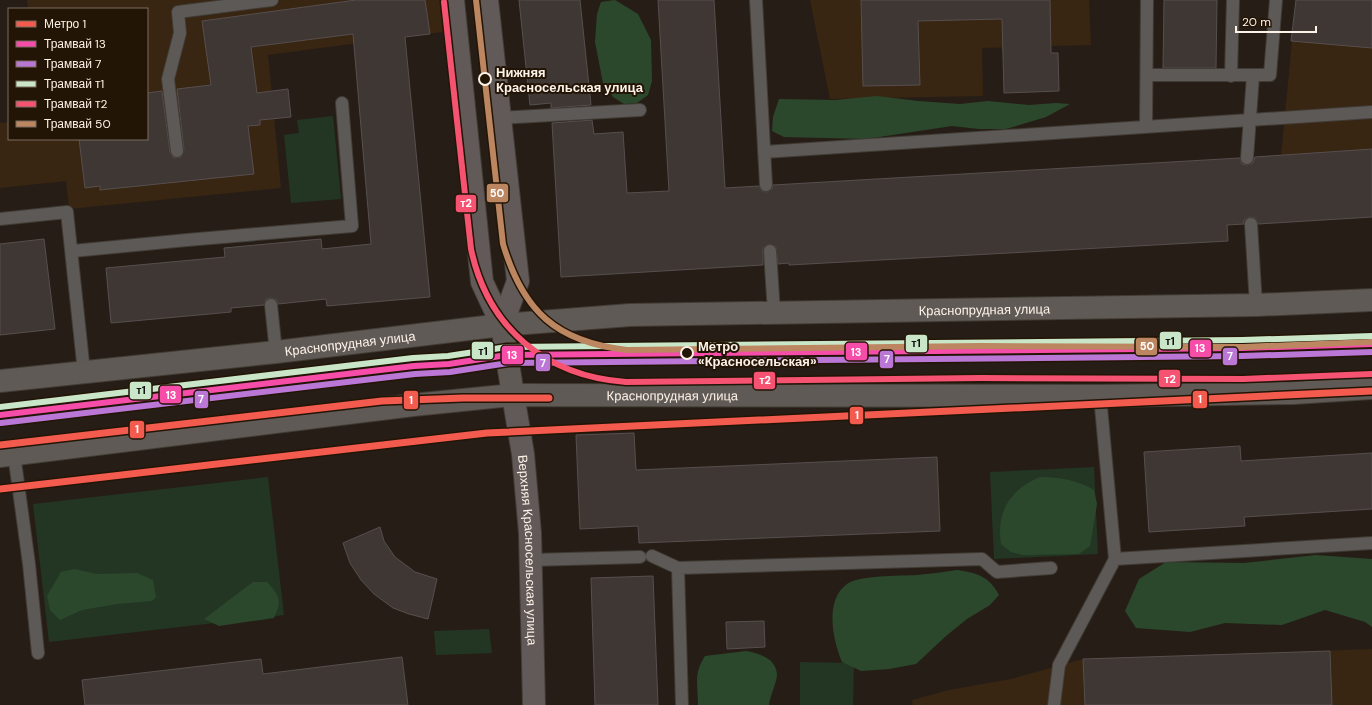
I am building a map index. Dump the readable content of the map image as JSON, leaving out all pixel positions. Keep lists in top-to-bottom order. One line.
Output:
{"streets":{"main road":["Краснопрудная улица"],"street":["Верхняя Красносельская улица"]},"crossings":[["Краснопрудная улица","Верхняя Красносельская улица"]],"places":["Нижняя Красносельская улица","Метро «Красносельская»"],"lines":["tram line 50","tram line т2","tram line т1","tram line 13","tram line 7","metro line 1"],"legend":["Метро 1","Трамвай 13","Трамвай 7","Трамвай т1","Трамвай т2","Трамвай 50"],"scale_bar":"20 m"}
